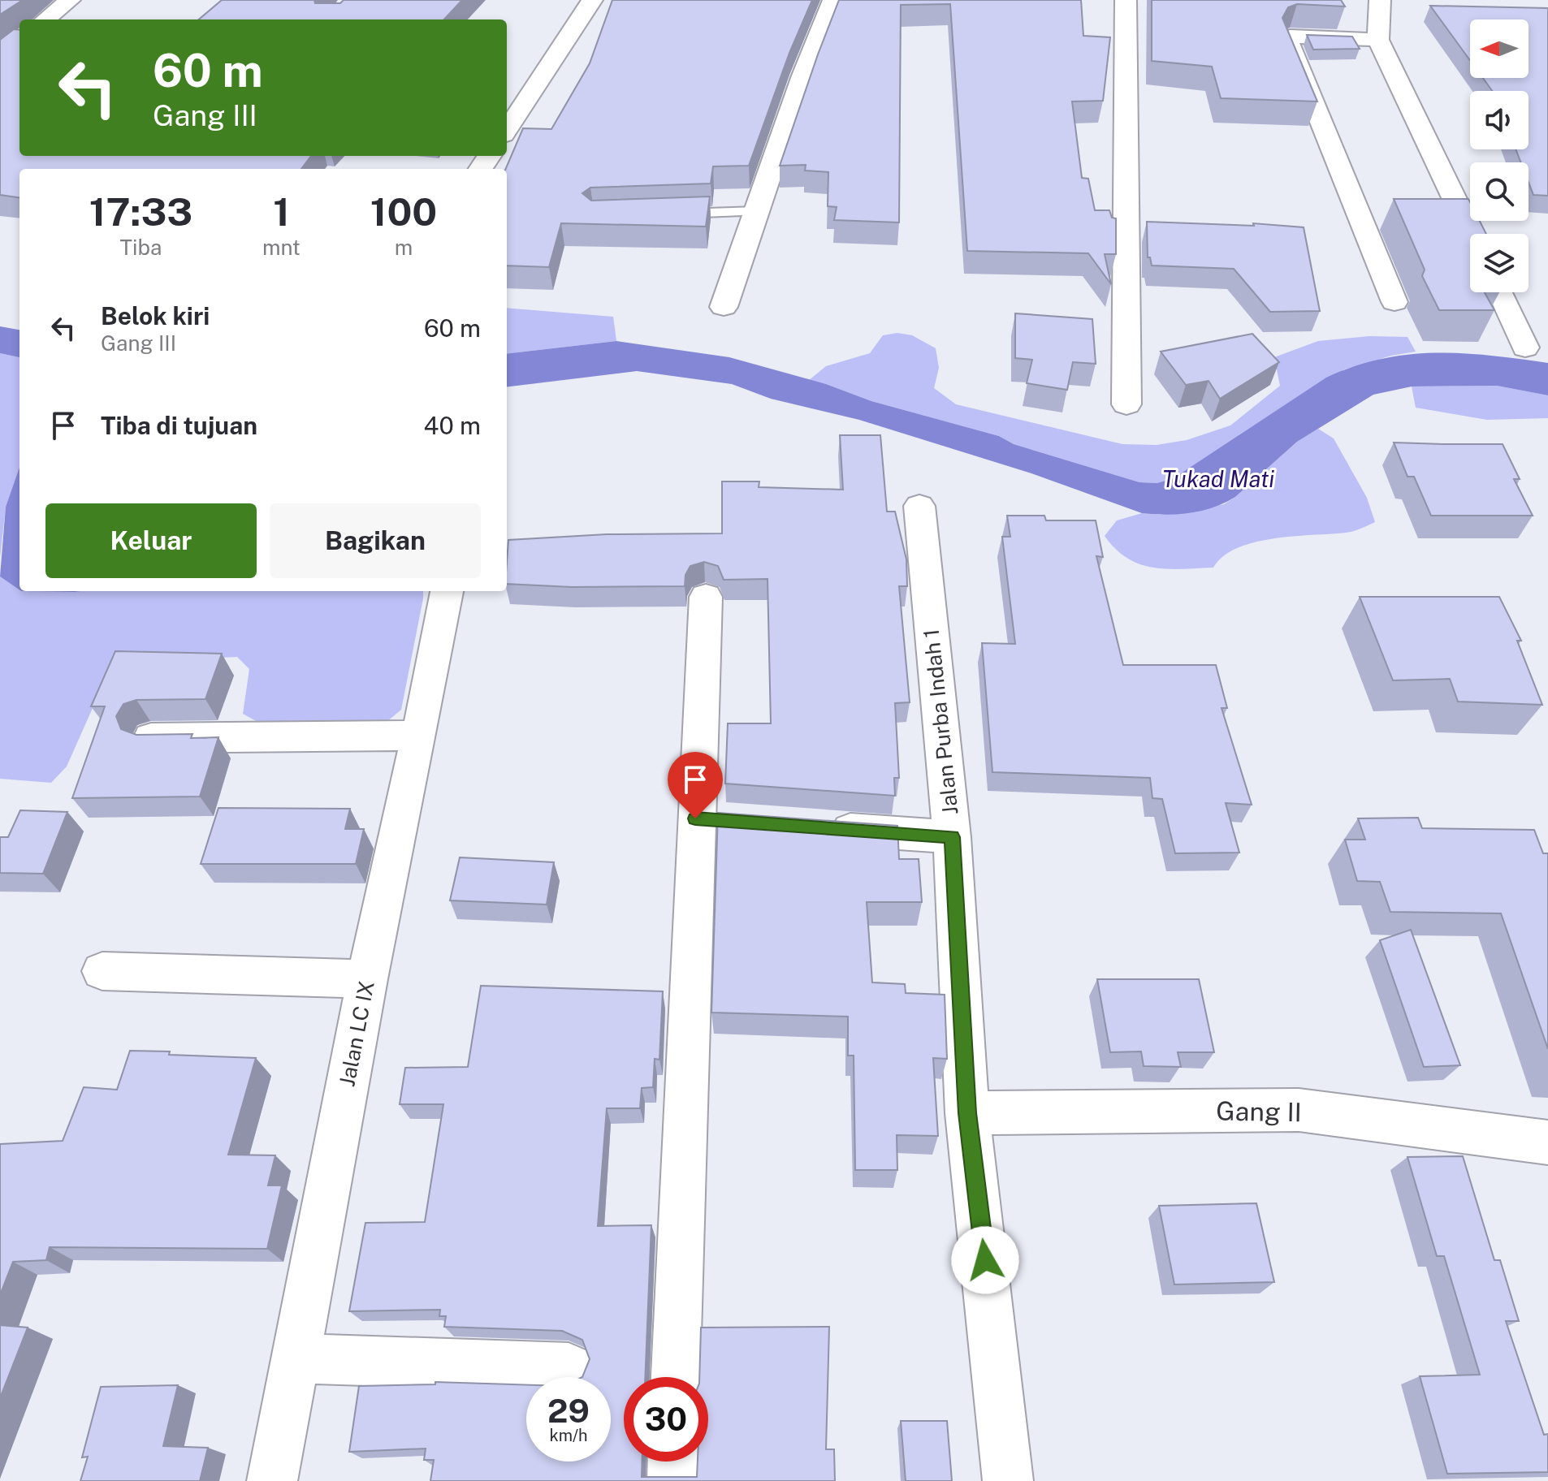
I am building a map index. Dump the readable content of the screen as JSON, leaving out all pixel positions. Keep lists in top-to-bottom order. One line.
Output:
{"streets":{"street":["Jalan Purba Indah 1","Jalan LC IX","Gang II"]},"crossings":[["Jalan Purba Indah 1","Gang II"]],"water":["Tukad Mati"],"north":"left","page":{"turn":["60 m","Gang III"],"eta":["17:33","Tiba","1","mnt","100","m"],"list":[{"name":"Belok kiri","note":"Gang III","value":"60 m"},{"name":"Tiba di tujuan","value":"40 m"}],"buttons":["Keluar","Bagikan"],"speed":"29 km/h","limit":"30"}}
